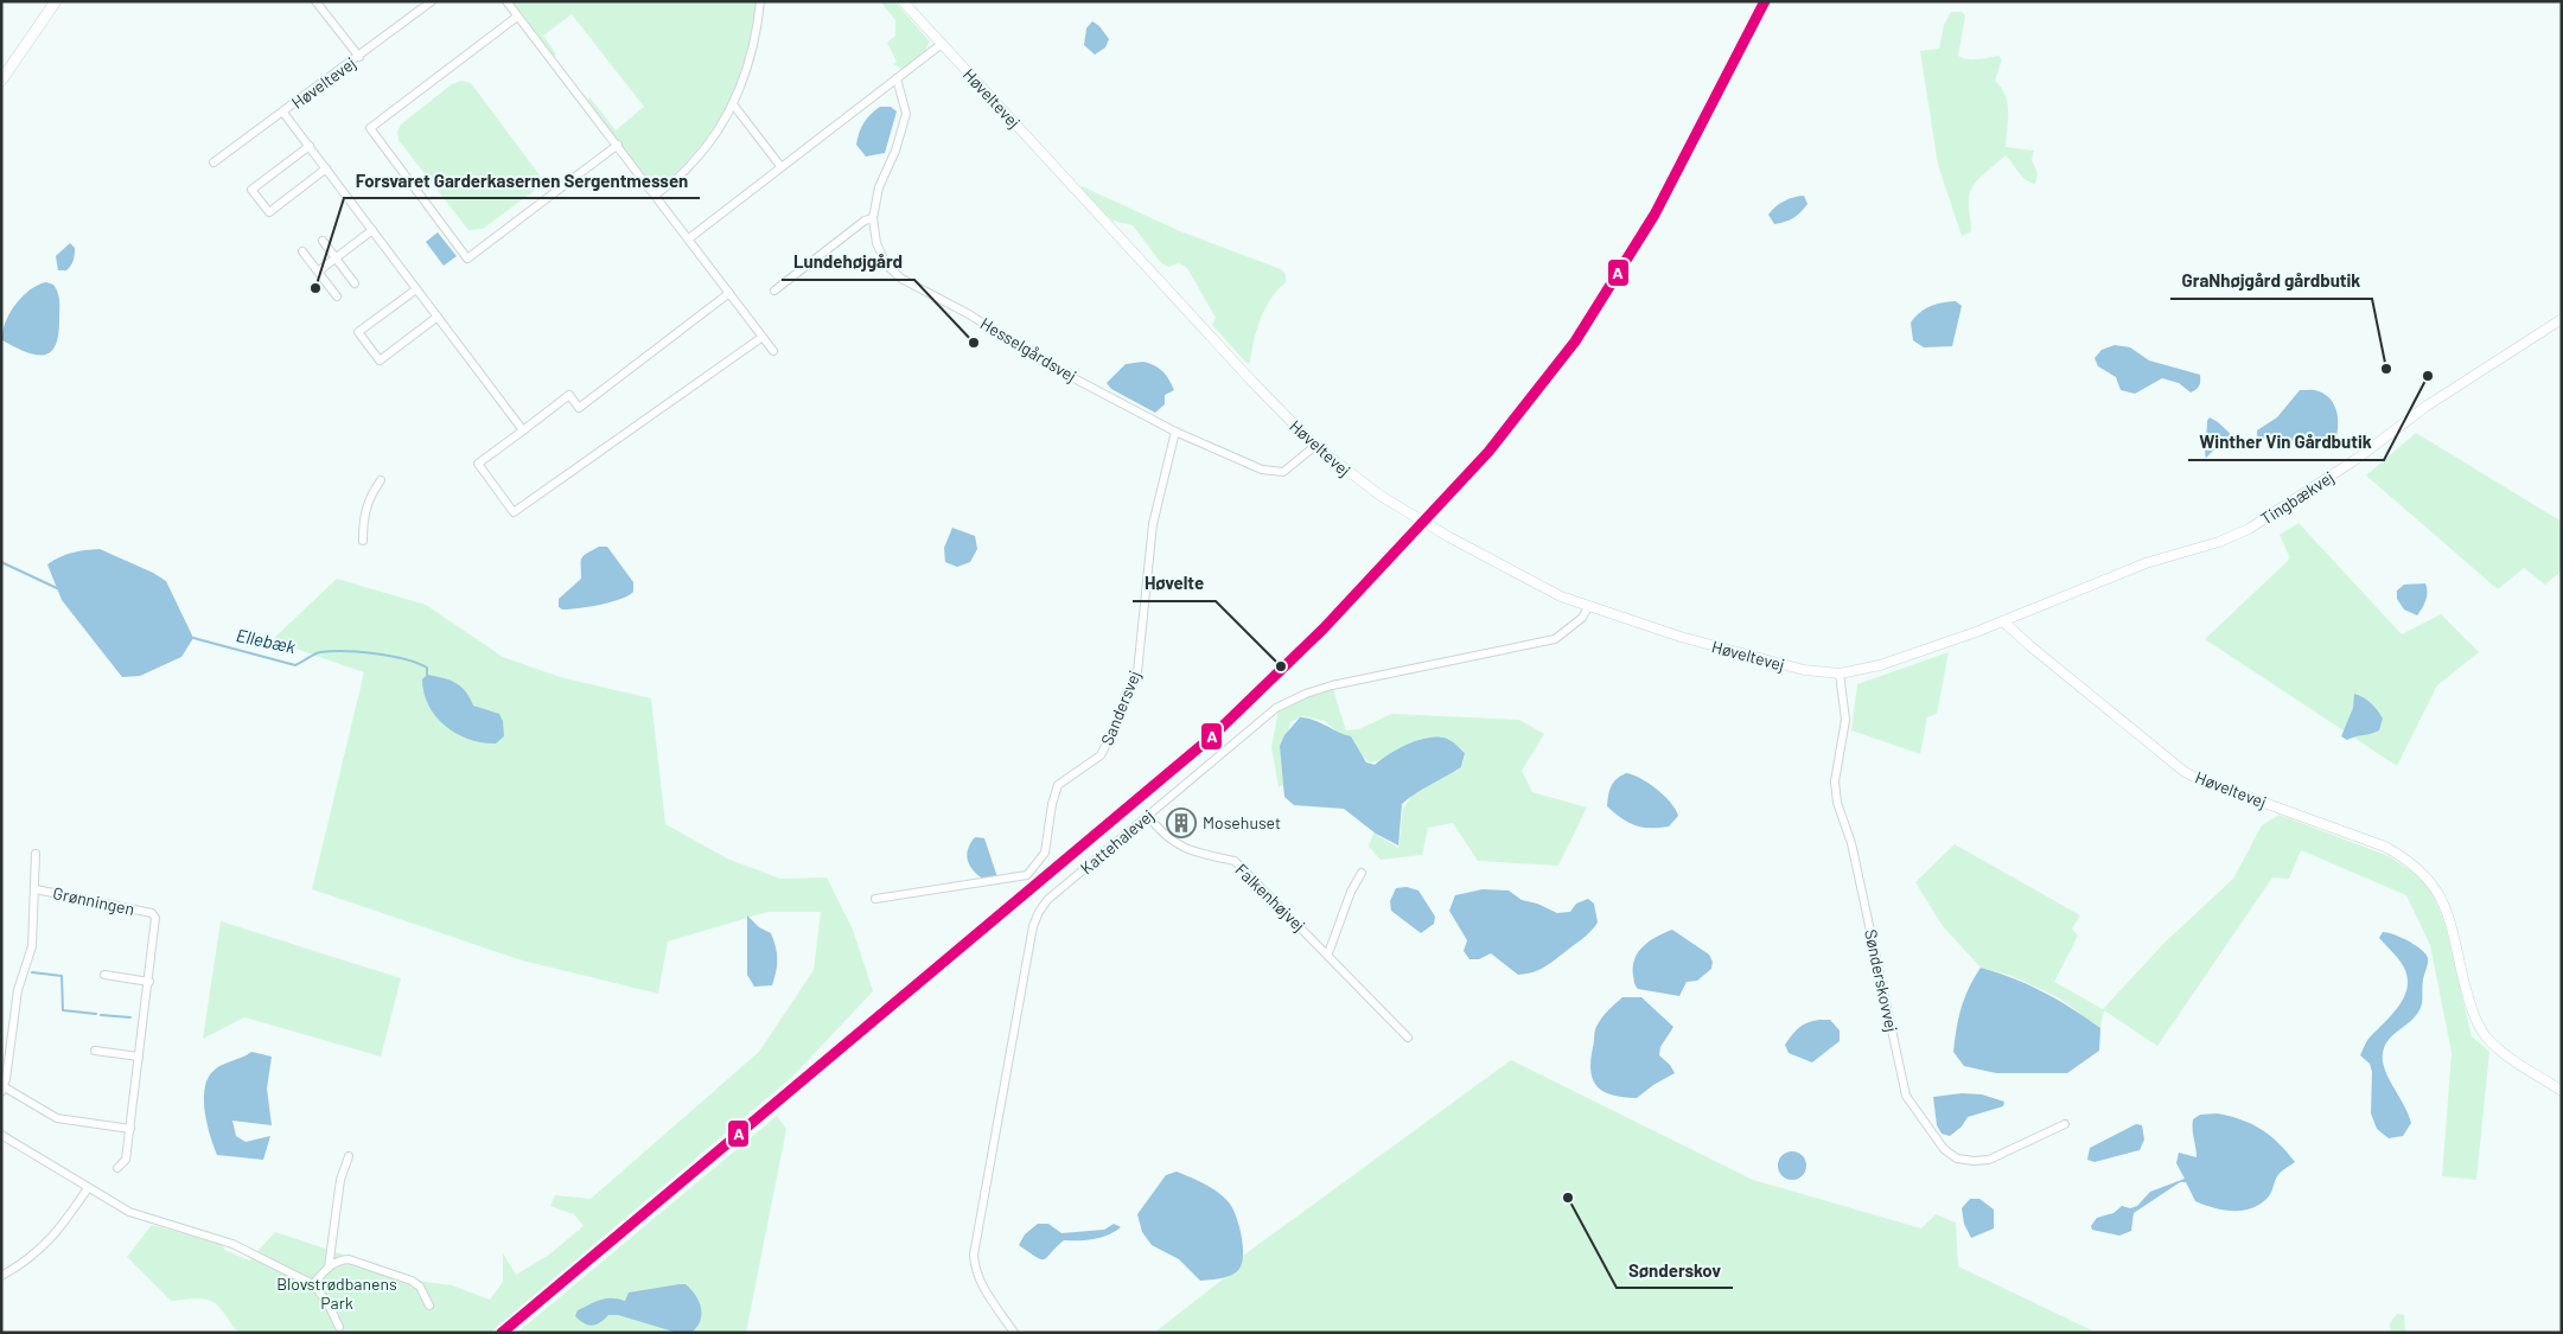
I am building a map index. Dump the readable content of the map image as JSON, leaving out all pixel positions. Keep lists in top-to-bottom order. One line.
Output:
{"streets":{"street":["Høveltevej","Hesselgårdsvej","Tingbækvej","Sandersvej","Kattehalevej","Falkenhøjvej","Grønningen","Sønderskovvej"]},"crossings":[["Høveltevej","Hesselgårdsvej"],["Høveltevej","Tingbækvej"],["Høveltevej","Kattehalevej"],["Høveltevej","Sønderskovvej"],["Hesselgårdsvej","Sandersvej"],["Kattehalevej","Falkenhøjvej"]],"water":["Ellebæk"],"parks":["Blovstrødbanens Park"],"places":{"other":["Forsvaret Garderkasernen Sergentmessen","Lundehøjgård","GraNhøjgård gårdbutik","Winther Vin Gårdbutik","Høvelte","Sønderskov"],"building":["Mosehuset"]},"lines":["transit line A"]}
